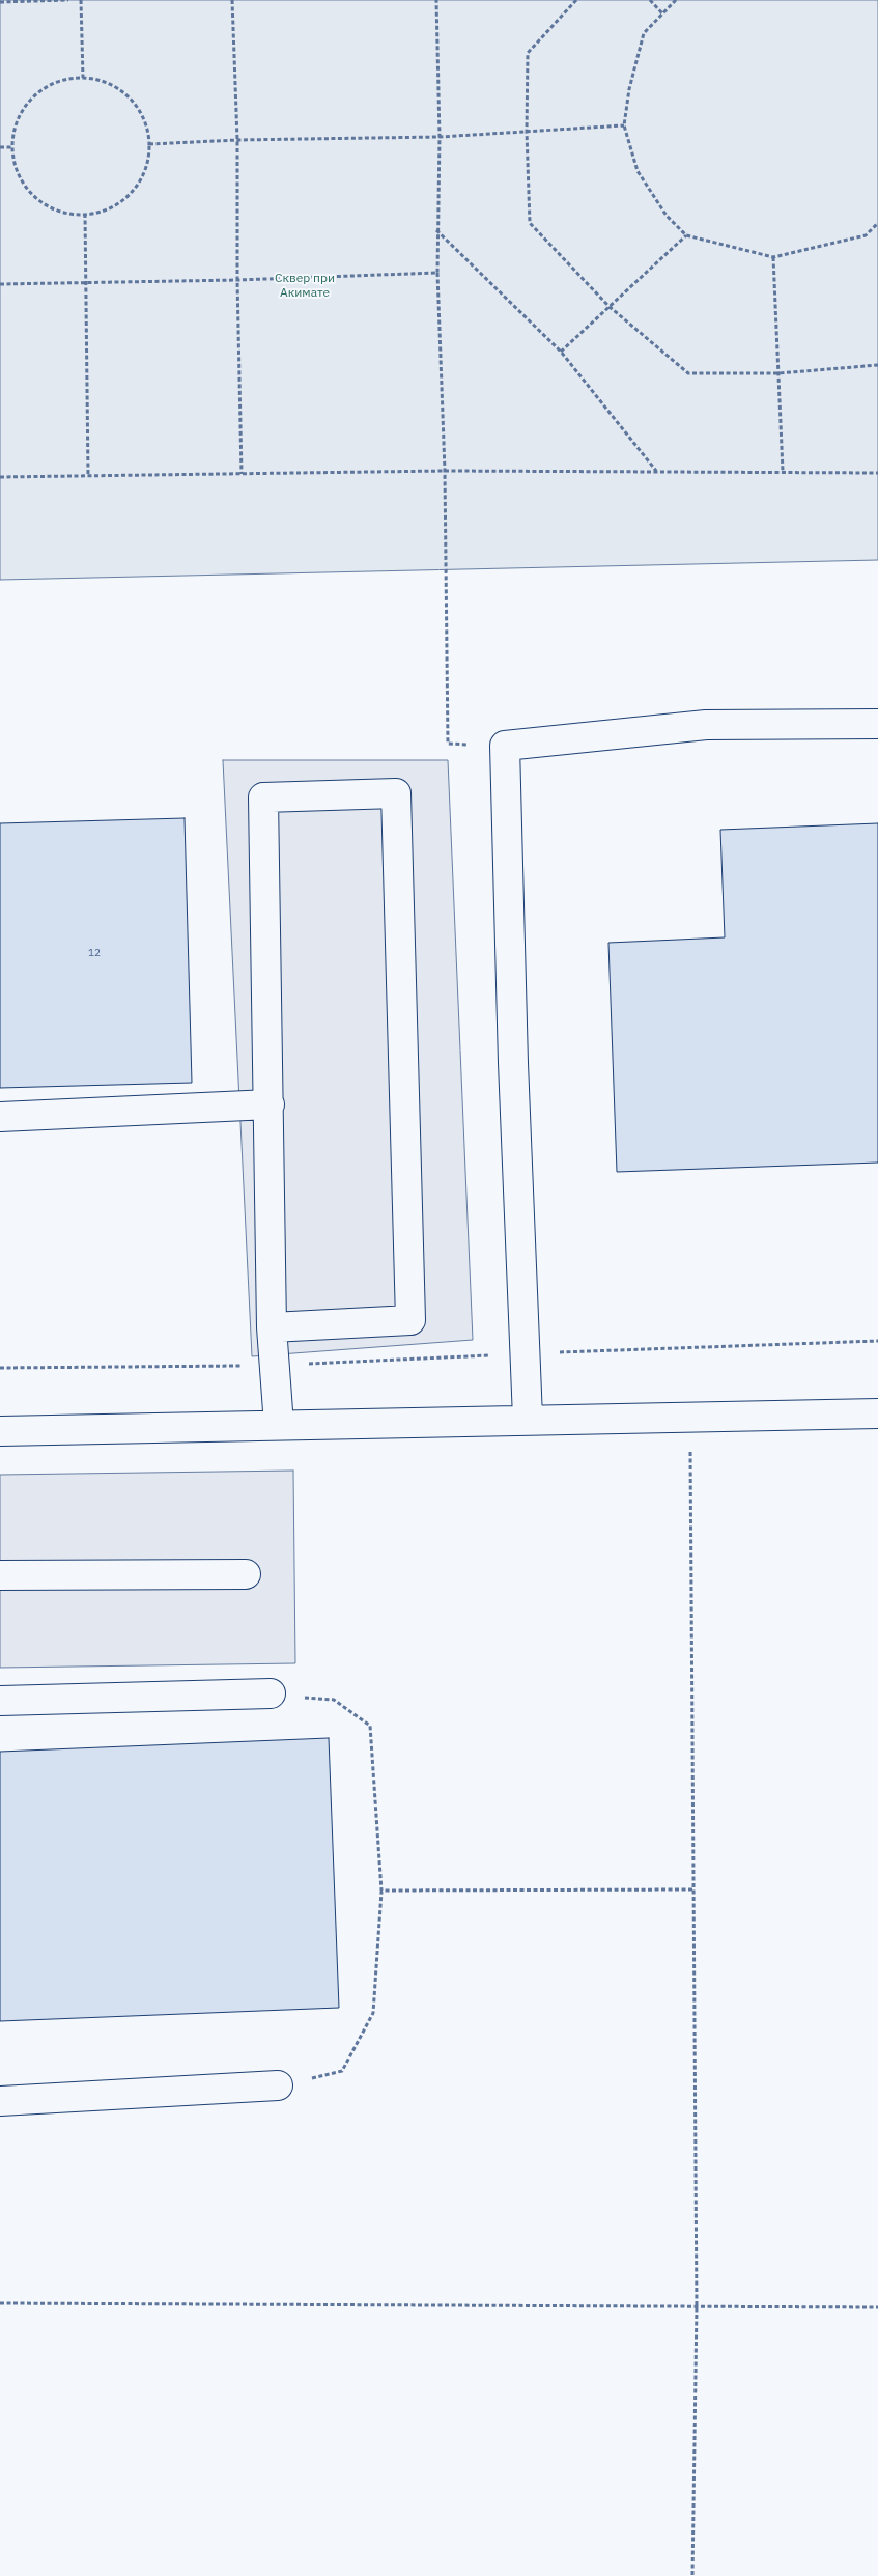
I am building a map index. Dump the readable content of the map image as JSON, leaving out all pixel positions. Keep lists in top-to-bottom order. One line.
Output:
{"parks":["Сквер при Акимате"],"house_numbers":["12"]}
